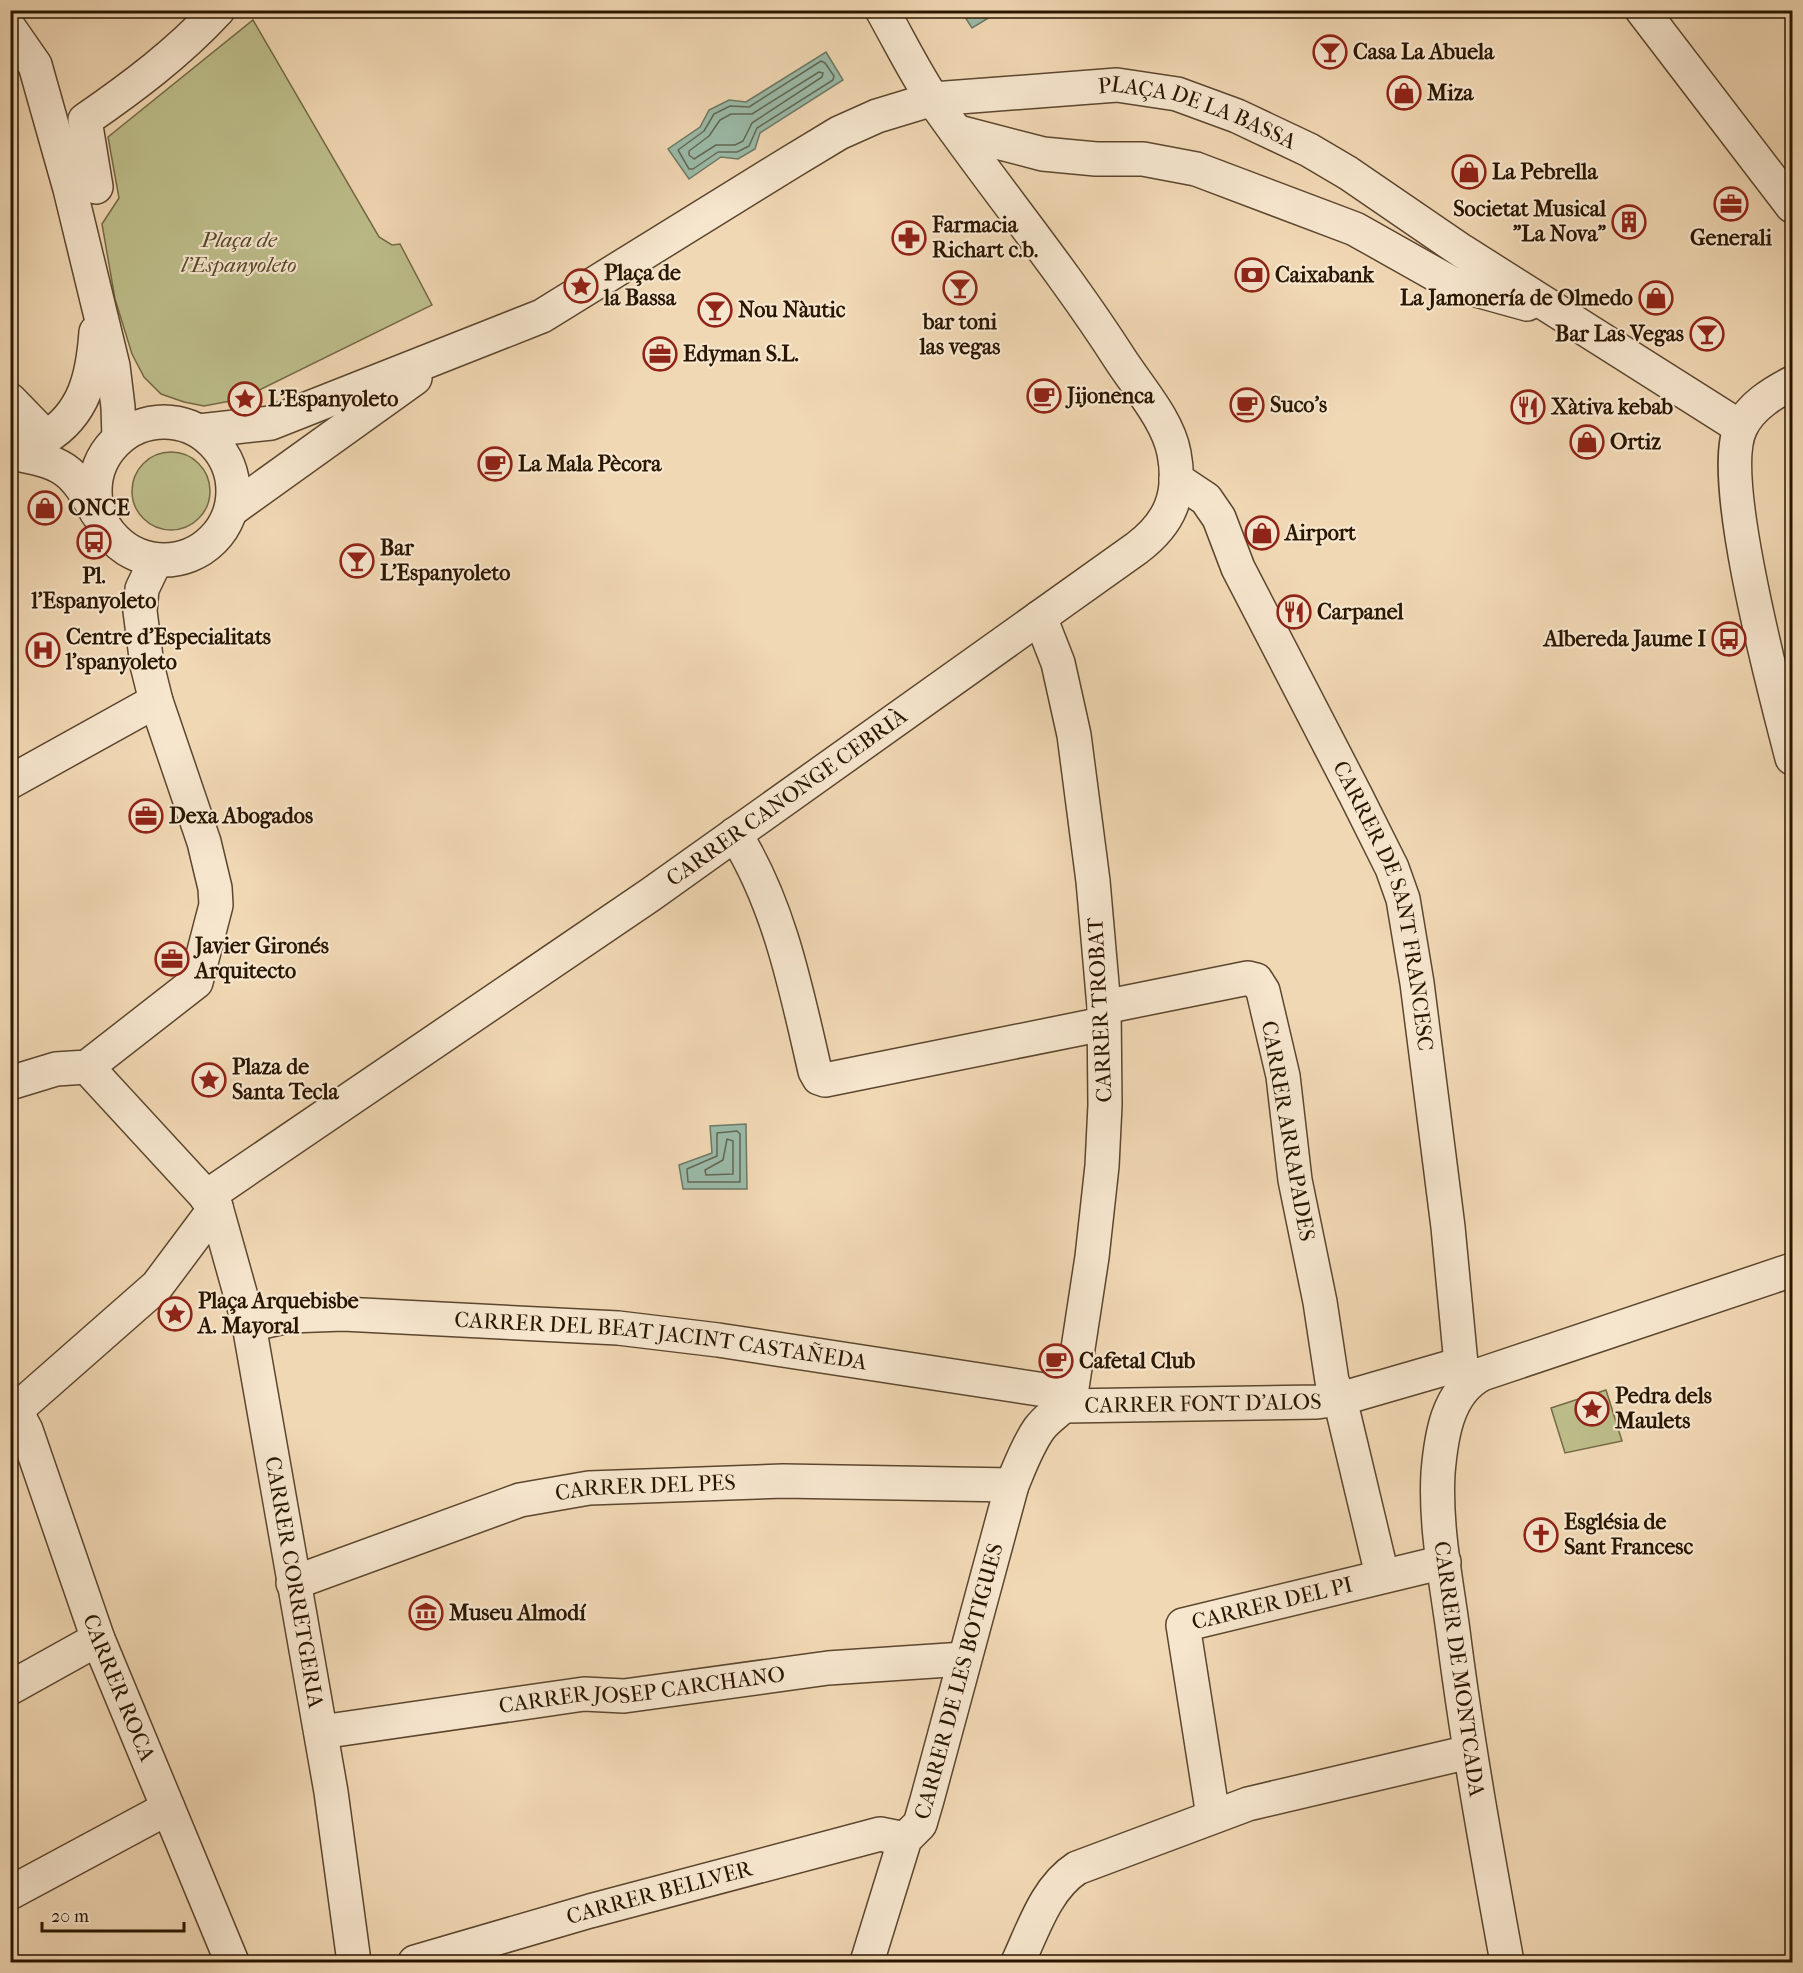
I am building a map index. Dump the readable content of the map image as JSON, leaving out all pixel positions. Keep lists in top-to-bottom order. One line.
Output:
{"streets":{"street":["PLAÇA DE LA BASSA","CARRER CANONGE CEBRIÀ","CARRER DE SANT FRANCESC","CARRER TROBAT","CARRER ARRAPADES","CARRER DEL BEAT JACINT CASTAÑEDA","CARRER FONT D'ALOS","CARRER DEL PES","CARRER CORRETGERIA","CARRER DEL PI","CARRER DE MONTCADA","CARRER DE LES BOTIGUES","CARRER ROCA","CARRER JOSEP CARCHANO","CARRER BELLVER"]},"crossings":[["CARRER CANONGE CEBRIÀ","CARRER DE SANT FRANCESC"],["CARRER CANONGE CEBRIÀ","CARRER TROBAT"],["CARRER CANONGE CEBRIÀ","CARRER CORRETGERIA"],["CARRER DE SANT FRANCESC","CARRER FONT D'ALOS"],["CARRER DE SANT FRANCESC","CARRER DE MONTCADA"],["CARRER TROBAT","CARRER ARRAPADES"],["CARRER TROBAT","CARRER DEL BEAT JACINT CASTAÑEDA"],["CARRER TROBAT","CARRER FONT D'ALOS"],["CARRER TROBAT","CARRER DE LES BOTIGUES"],["CARRER ARRAPADES","CARRER FONT D'ALOS"],["CARRER DEL BEAT JACINT CASTAÑEDA","CARRER FONT D'ALOS"],["CARRER DEL BEAT JACINT CASTAÑEDA","CARRER CORRETGERIA"],["CARRER DEL BEAT JACINT CASTAÑEDA","CARRER DE LES BOTIGUES"],["CARRER FONT D'ALOS","CARRER DE MONTCADA"],["CARRER FONT D'ALOS","CARRER DE LES BOTIGUES"],["CARRER DEL PES","CARRER CORRETGERIA"],["CARRER DEL PES","CARRER DE LES BOTIGUES"],["CARRER CORRETGERIA","CARRER JOSEP CARCHANO"],["CARRER DEL PI","CARRER DE MONTCADA"],["CARRER DE LES BOTIGUES","CARRER JOSEP CARCHANO"],["CARRER DE LES BOTIGUES","CARRER BELLVER"]],"parks":["Plaça de l'Espanyoleto"],"places":{"bar":["Casa La Abuela","bar toni las vegas","Nou Nàutic","Bar Las Vegas","Bar L'Espanyoleto"],"shop":["Miza","La Pebrella","La Jamonería de Olmedo","Ortiz","ONCE","Airport"],"office":["Generali","Edyman S.L.","Dexa Abogados","Javier Gironés Arquitecto"],"building":["Societat Musical \"La Nova\""],"pharmacy":["Farmacia Richart c.b."],"bank":["Caixabank"],"place":["Plaça de la Bassa","L'Espanyoleto","Plaza de Santa Tecla","Plaça Arquebisbe A. Mayoral","Pedra dels Maulets"],"cafe":["Jijonenca","Suco's","La Mala Pècora","Cafetal Club"],"restaurant":["Xàtiva kebab","Carpanel"],"bus stop":["Pl. l'Espanyoleto","Albereda Jaume I"],"hospital":["Centre d'Especialitats l'spanyoleto"],"church":["Església de Sant Francesc"],"museum":["Museu Almodí"]},"scale_bar":"20 m"}
